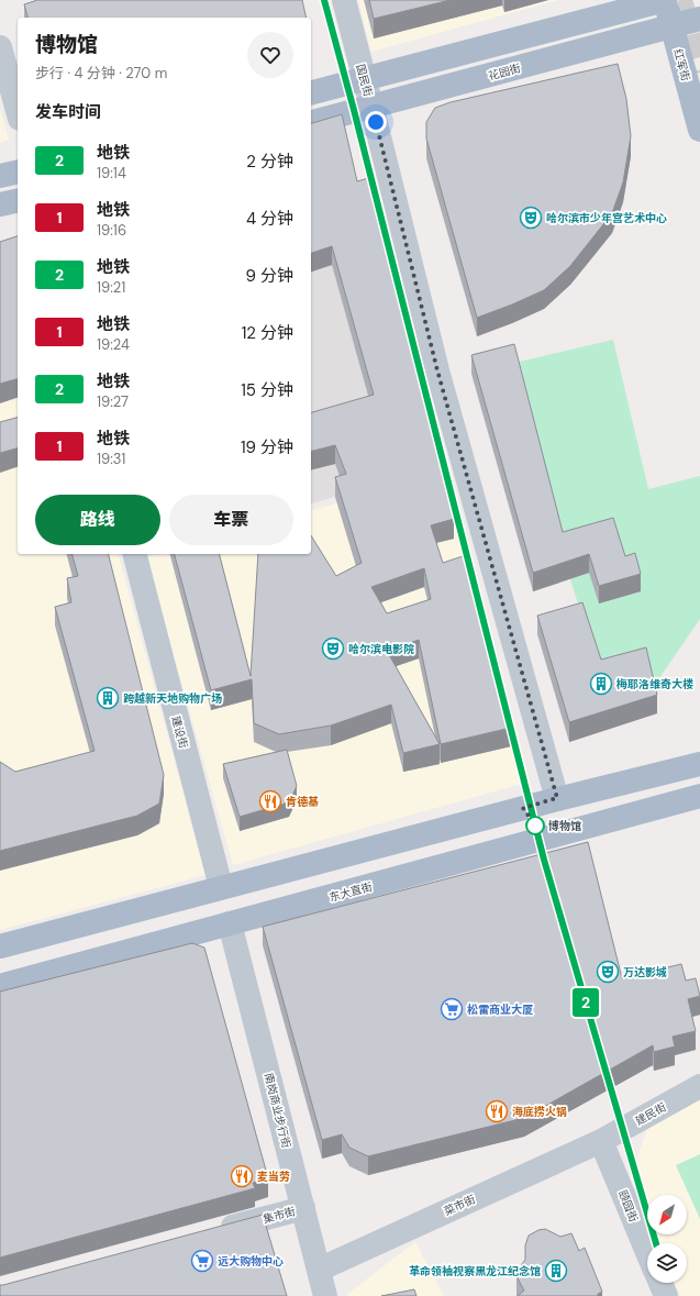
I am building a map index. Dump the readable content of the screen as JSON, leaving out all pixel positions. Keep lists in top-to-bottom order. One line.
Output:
{"streets":{"main road":["红军街","花园街","东大直街"],"street":["国民街","建设街","南岗商业步行街","建民街","菜市街","颐园街","集市街"]},"crossings":[["红军街","花园街"],["花园街","国民街"],["东大直街","南岗商业步行街"],["南岗商业步行街","菜市街"],["南岗商业步行街","集市街"],["建民街","菜市街"],["建民街","颐园街"],["菜市街","颐园街"]],"places":{"theatre":["哈尔滨市少年宫艺术中心","哈尔滨电影院","万达影城"],"building":["梅耶洛维奇大楼","跨越新天地购物广场","革命领袖视察黑龙江纪念馆"],"restaurant":["肯德基","海底捞火锅","麦当劳"],"other":["博物馆"],"supermarket":["松雷商业大厦","远大购物中心"]},"lines":["metro line 2"],"north":"bottom left","page":{"on_map":"2","heading":[["博物馆","步行 · 4 分钟 · 270 m"],"发车时间"],"list":[{"mark":"2","name":"地铁","note":"19:14","value":"2 分钟"},{"mark":"1","name":"地铁","note":"19:16","value":"4 分钟"},{"mark":"2","name":"地铁","note":"19:21","value":"9 分钟"},{"mark":"1","name":"地铁","note":"19:24","value":"12 分钟"},{"mark":"2","name":"地铁","note":"19:27","value":"15 分钟"},{"mark":"1","name":"地铁","note":"19:31","value":"19 分钟"}],"buttons":["路线","车票"]}}
